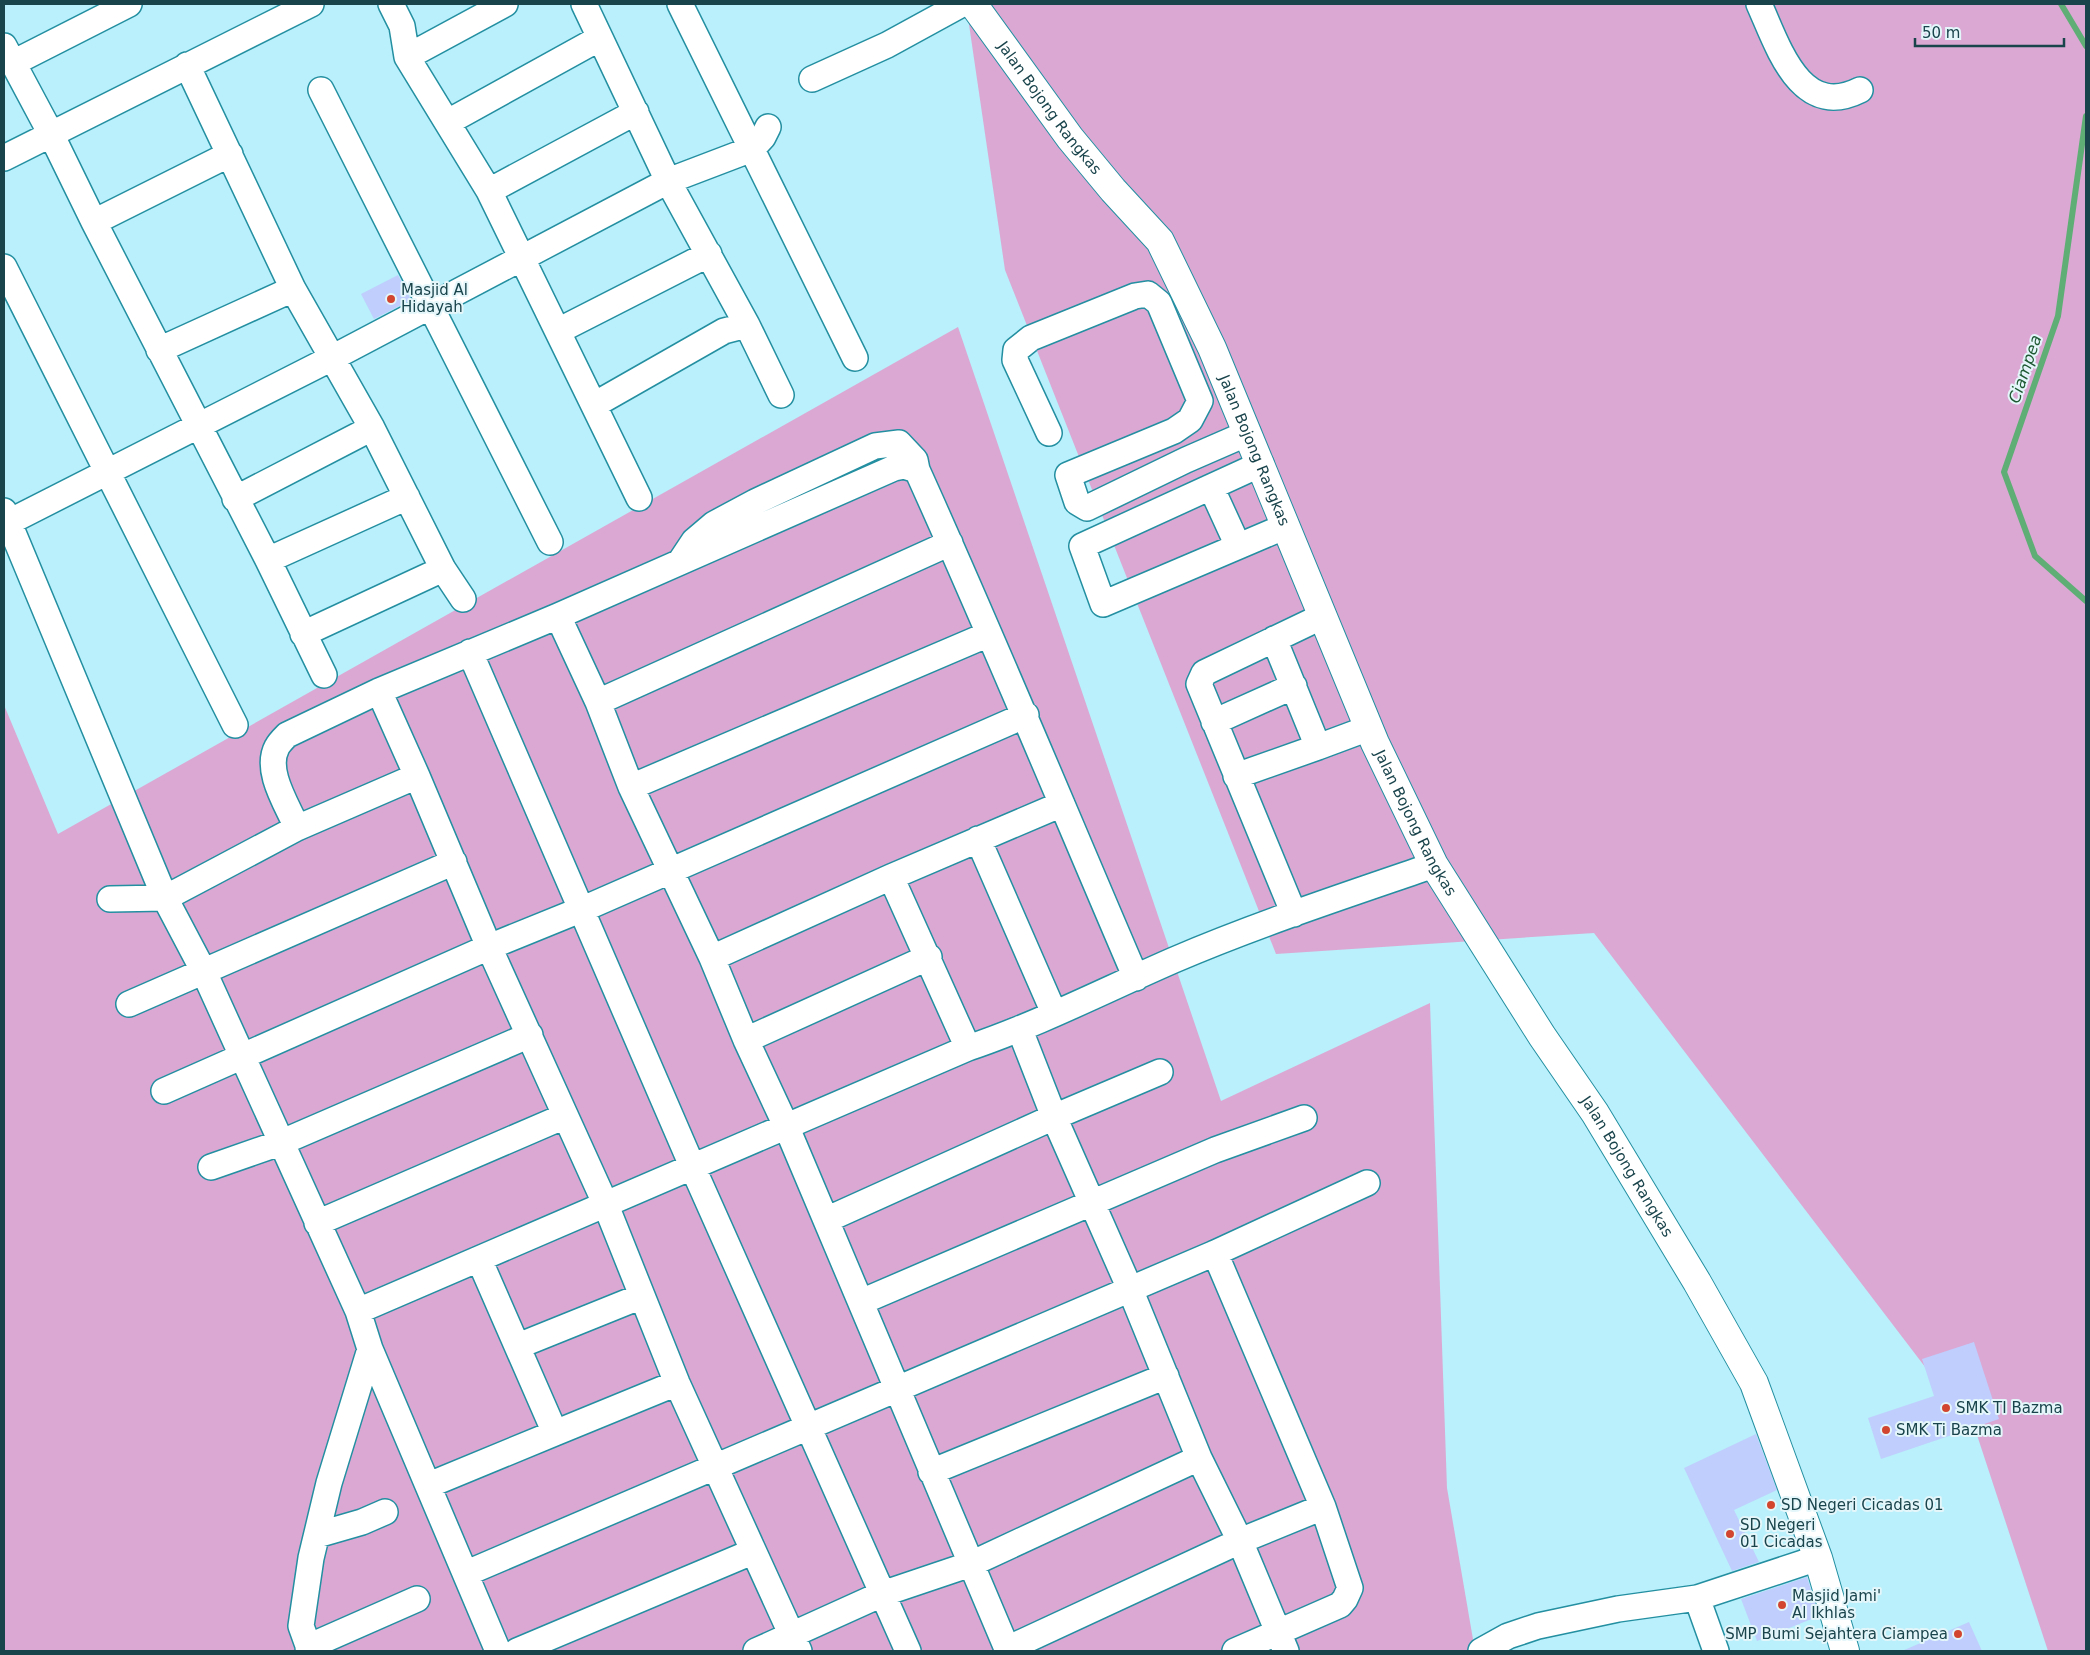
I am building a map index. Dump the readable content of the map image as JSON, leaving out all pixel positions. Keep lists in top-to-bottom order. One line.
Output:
{"streets":{"main road":["Jalan Bojong Rangkas"]},"water":["Ciampea"],"places":["Masjid Al Hidayah","SMK TI Bazma","SMK Ti Bazma","SD Negeri Cicadas 01","SD Negeri 01 Cicadas","Masjid Jami' Al Ikhlas","SMP Bumi Sejahtera Ciampea"],"scale_bar":"50 m"}
